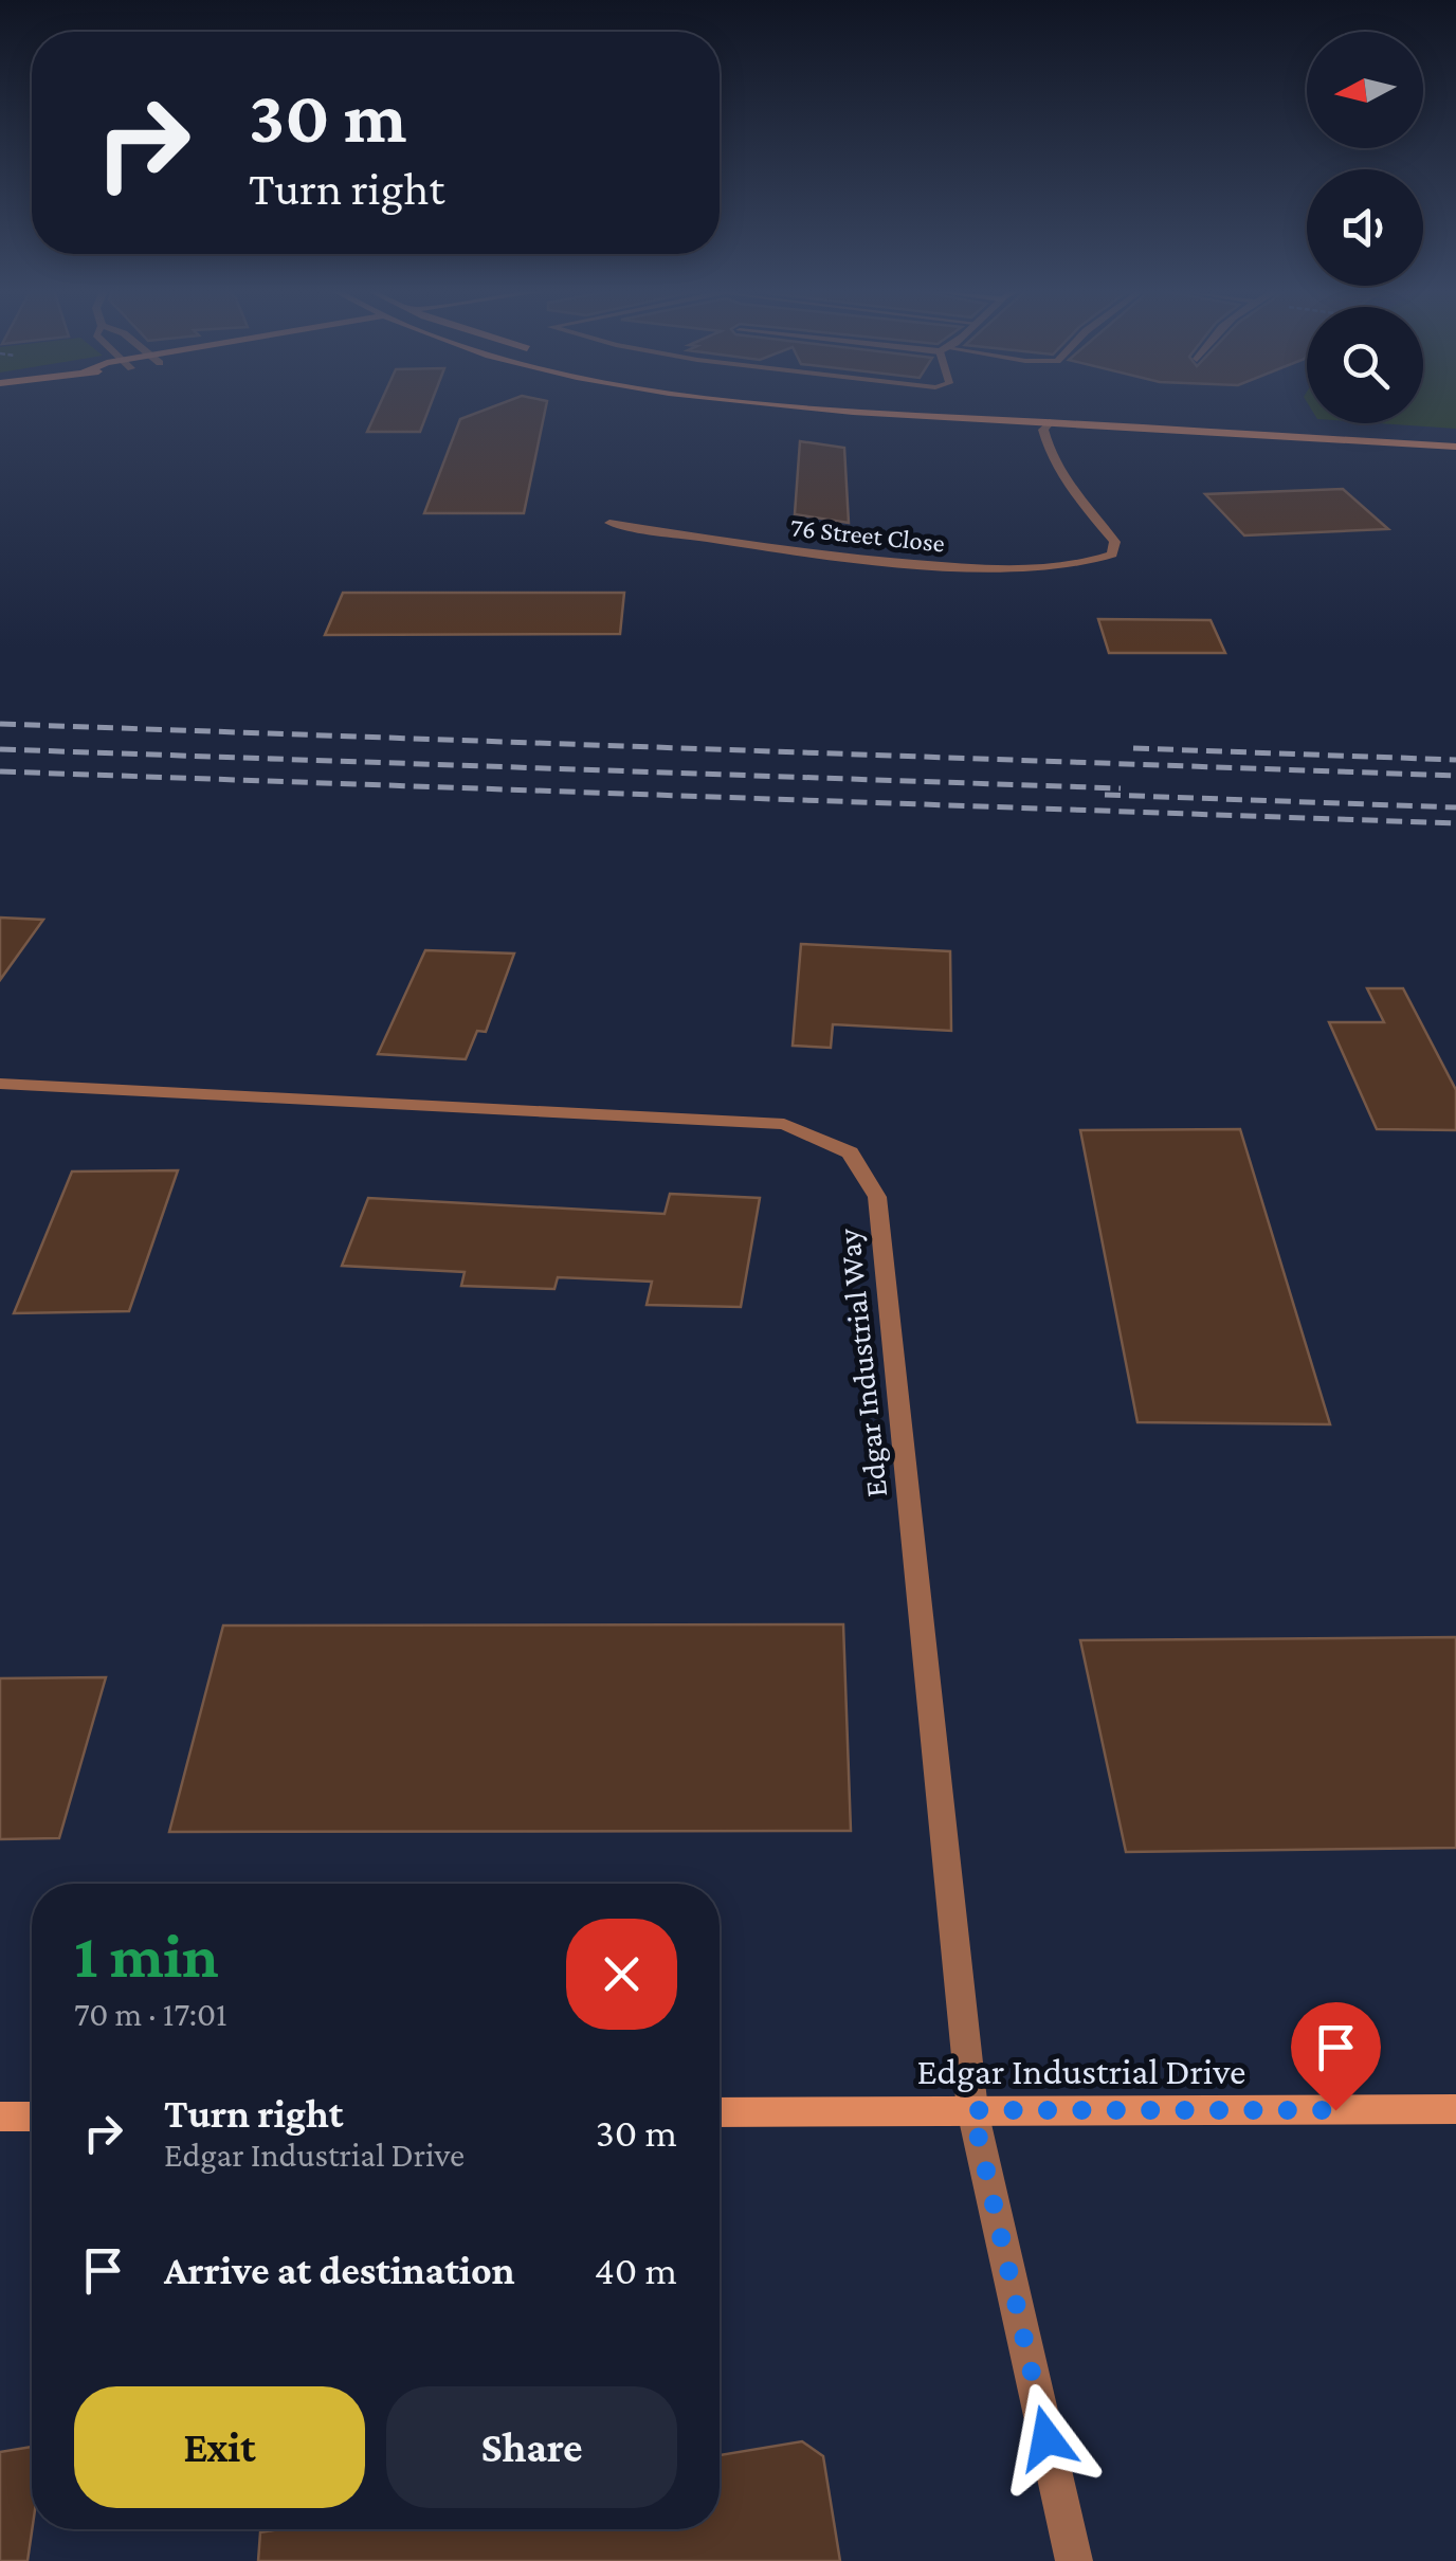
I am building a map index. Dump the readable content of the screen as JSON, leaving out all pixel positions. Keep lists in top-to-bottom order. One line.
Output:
{"streets":{"main road":["Edgar Industrial Drive"],"street":["76 Street Close","Edgar Industrial Way"]},"crossings":[["Edgar Industrial Way","Edgar Industrial Drive"]],"north":"left","page":{"turn":["30 m","Turn right"],"heading":["1 min","70 m · 17:01"],"list":[{"name":"Turn right","note":"Edgar Industrial Drive","value":"30 m"},{"name":"Arrive at destination","value":"40 m"}],"buttons":["Exit","Share"]}}
